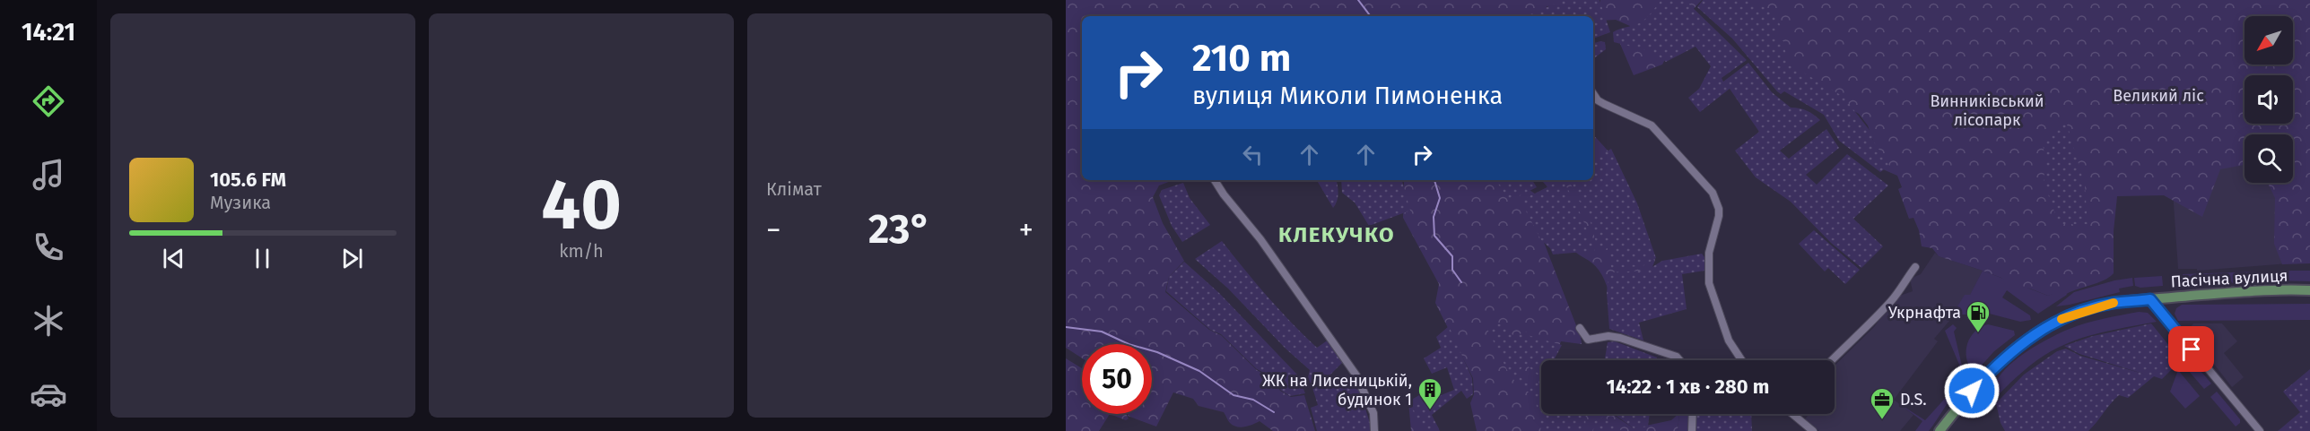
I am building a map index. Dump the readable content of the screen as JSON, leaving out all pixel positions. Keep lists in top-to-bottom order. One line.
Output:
{"streets":{"main road":["Пасічна вулиця"]},"districts":["КЛЕКУЧКО"],"parks":["Великий ліс","Винниківський лісопарк"],"places":{"fuel station":["Укрнафта"],"building":["ЖК на Лисеницькій, будинок 1"],"office":["D.S."]},"north":"bottom left","page":{"tabs":"14:21","tile":[["40","km/h"],"Клімат"],"turn":["210 m","вулиця Миколи Пимоненка"],"song":["105.6 FM","Музика"],"heat":["−","23°","+"],"limit":"50","trip":"14:22 · 1 хв · 280 m"}}
